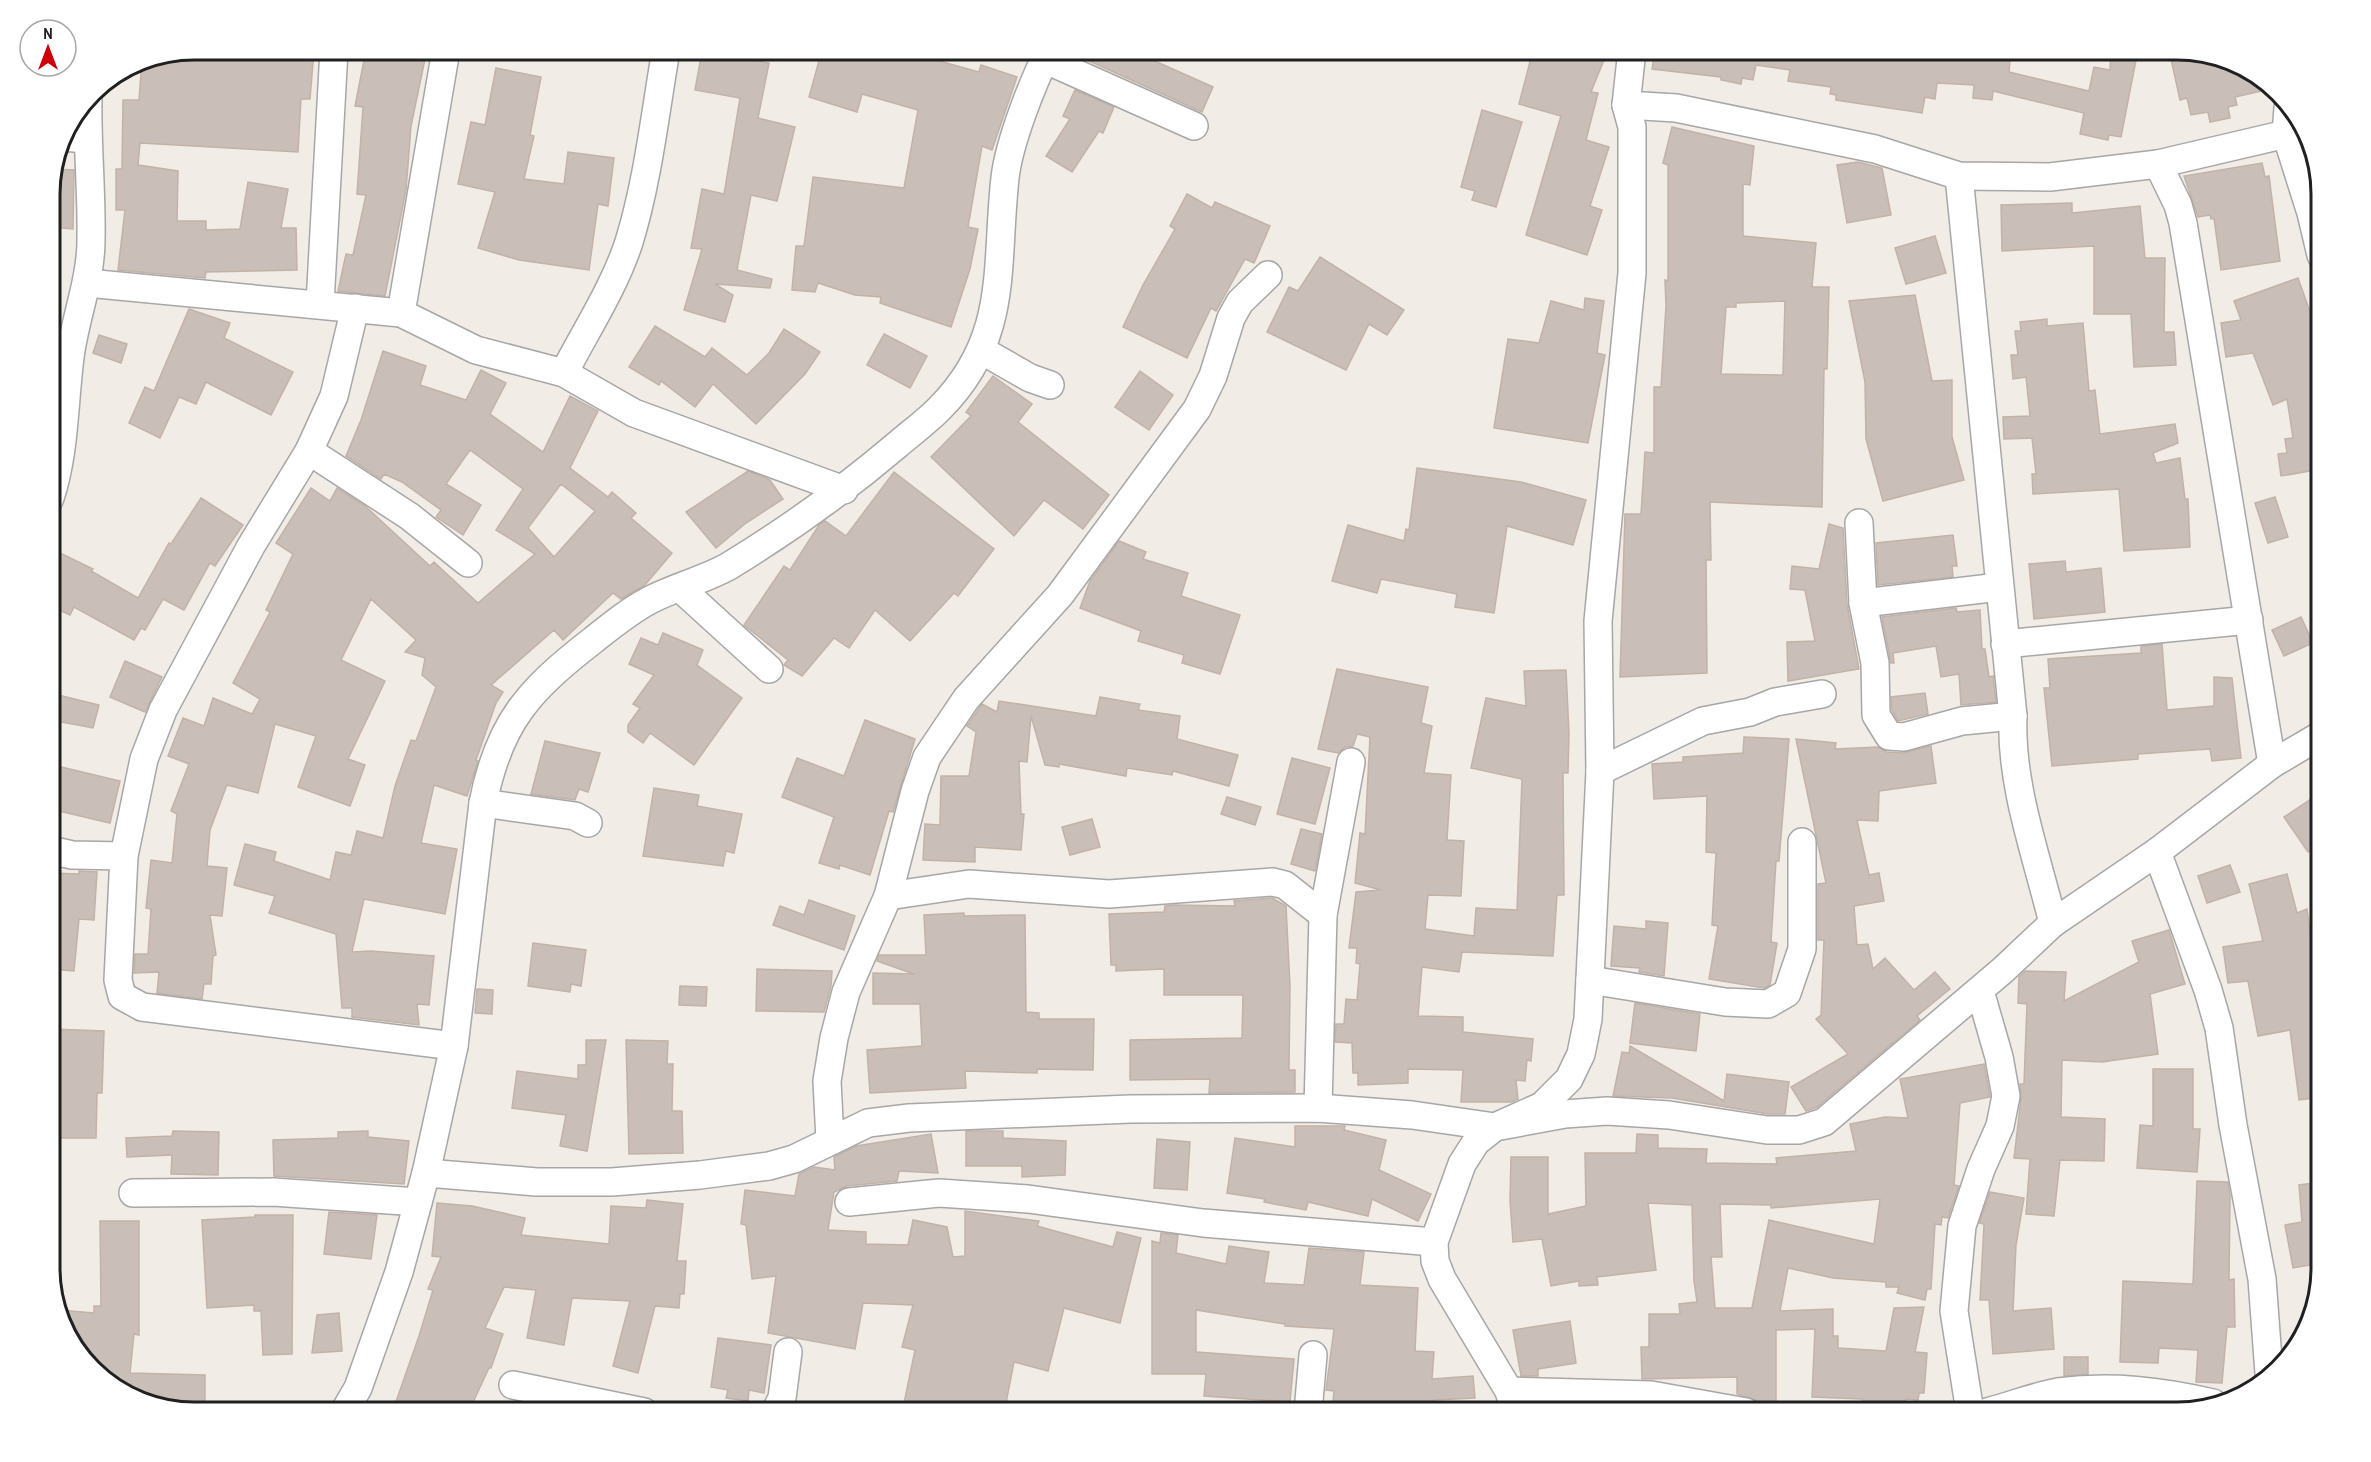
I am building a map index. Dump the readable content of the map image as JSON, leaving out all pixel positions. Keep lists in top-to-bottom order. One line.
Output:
{"north":"top"}
